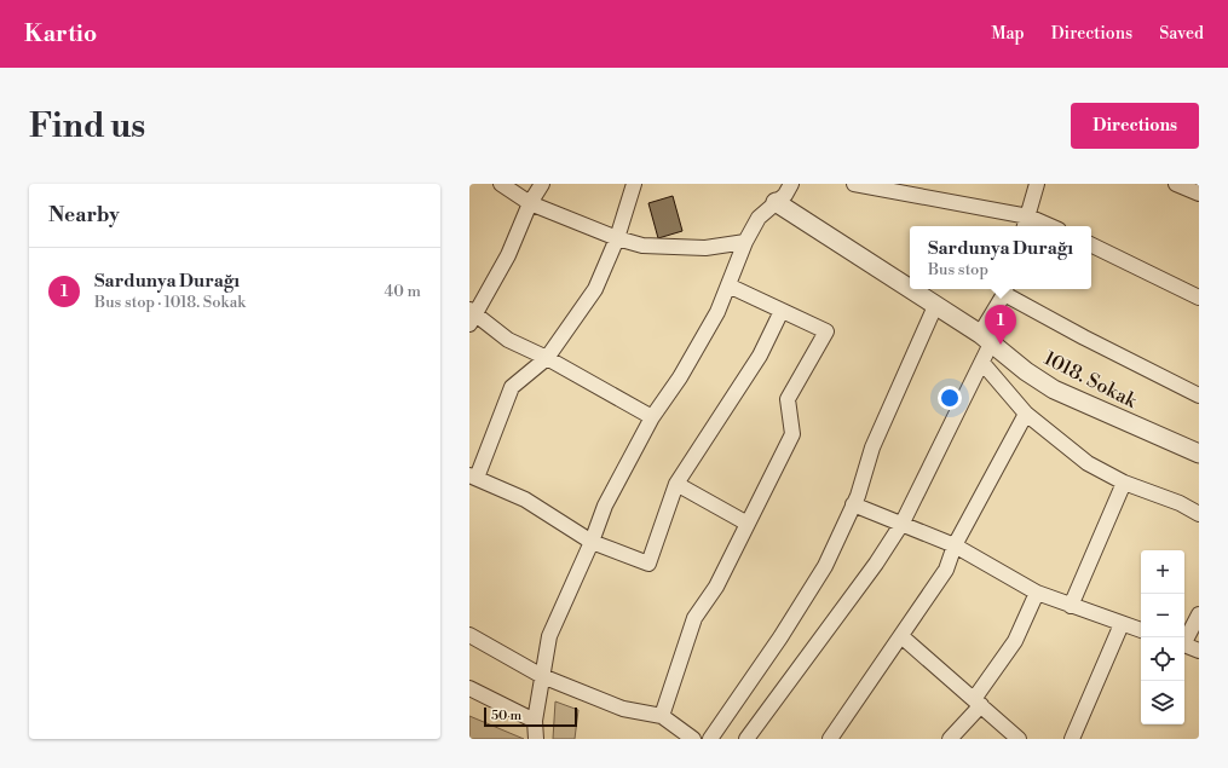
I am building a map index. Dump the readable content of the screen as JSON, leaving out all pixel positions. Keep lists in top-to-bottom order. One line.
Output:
{"streets":{"street":["1018. Sokak"]},"scale_bar":"50 m","page":{"header":"Kartio","nav":["Map","Directions","Saved"],"buttons":"Directions","title":"Find us","heading":"Nearby","popup":["Sardunya Durağı","Bus stop"],"list":[{"mark":"1","name":"Sardunya Durağı","note":"Bus stop · 1018. Sokak","value":"40 m"}],"pins":"1","map_buttons":["+","−"],"scale":"50 m"}}
